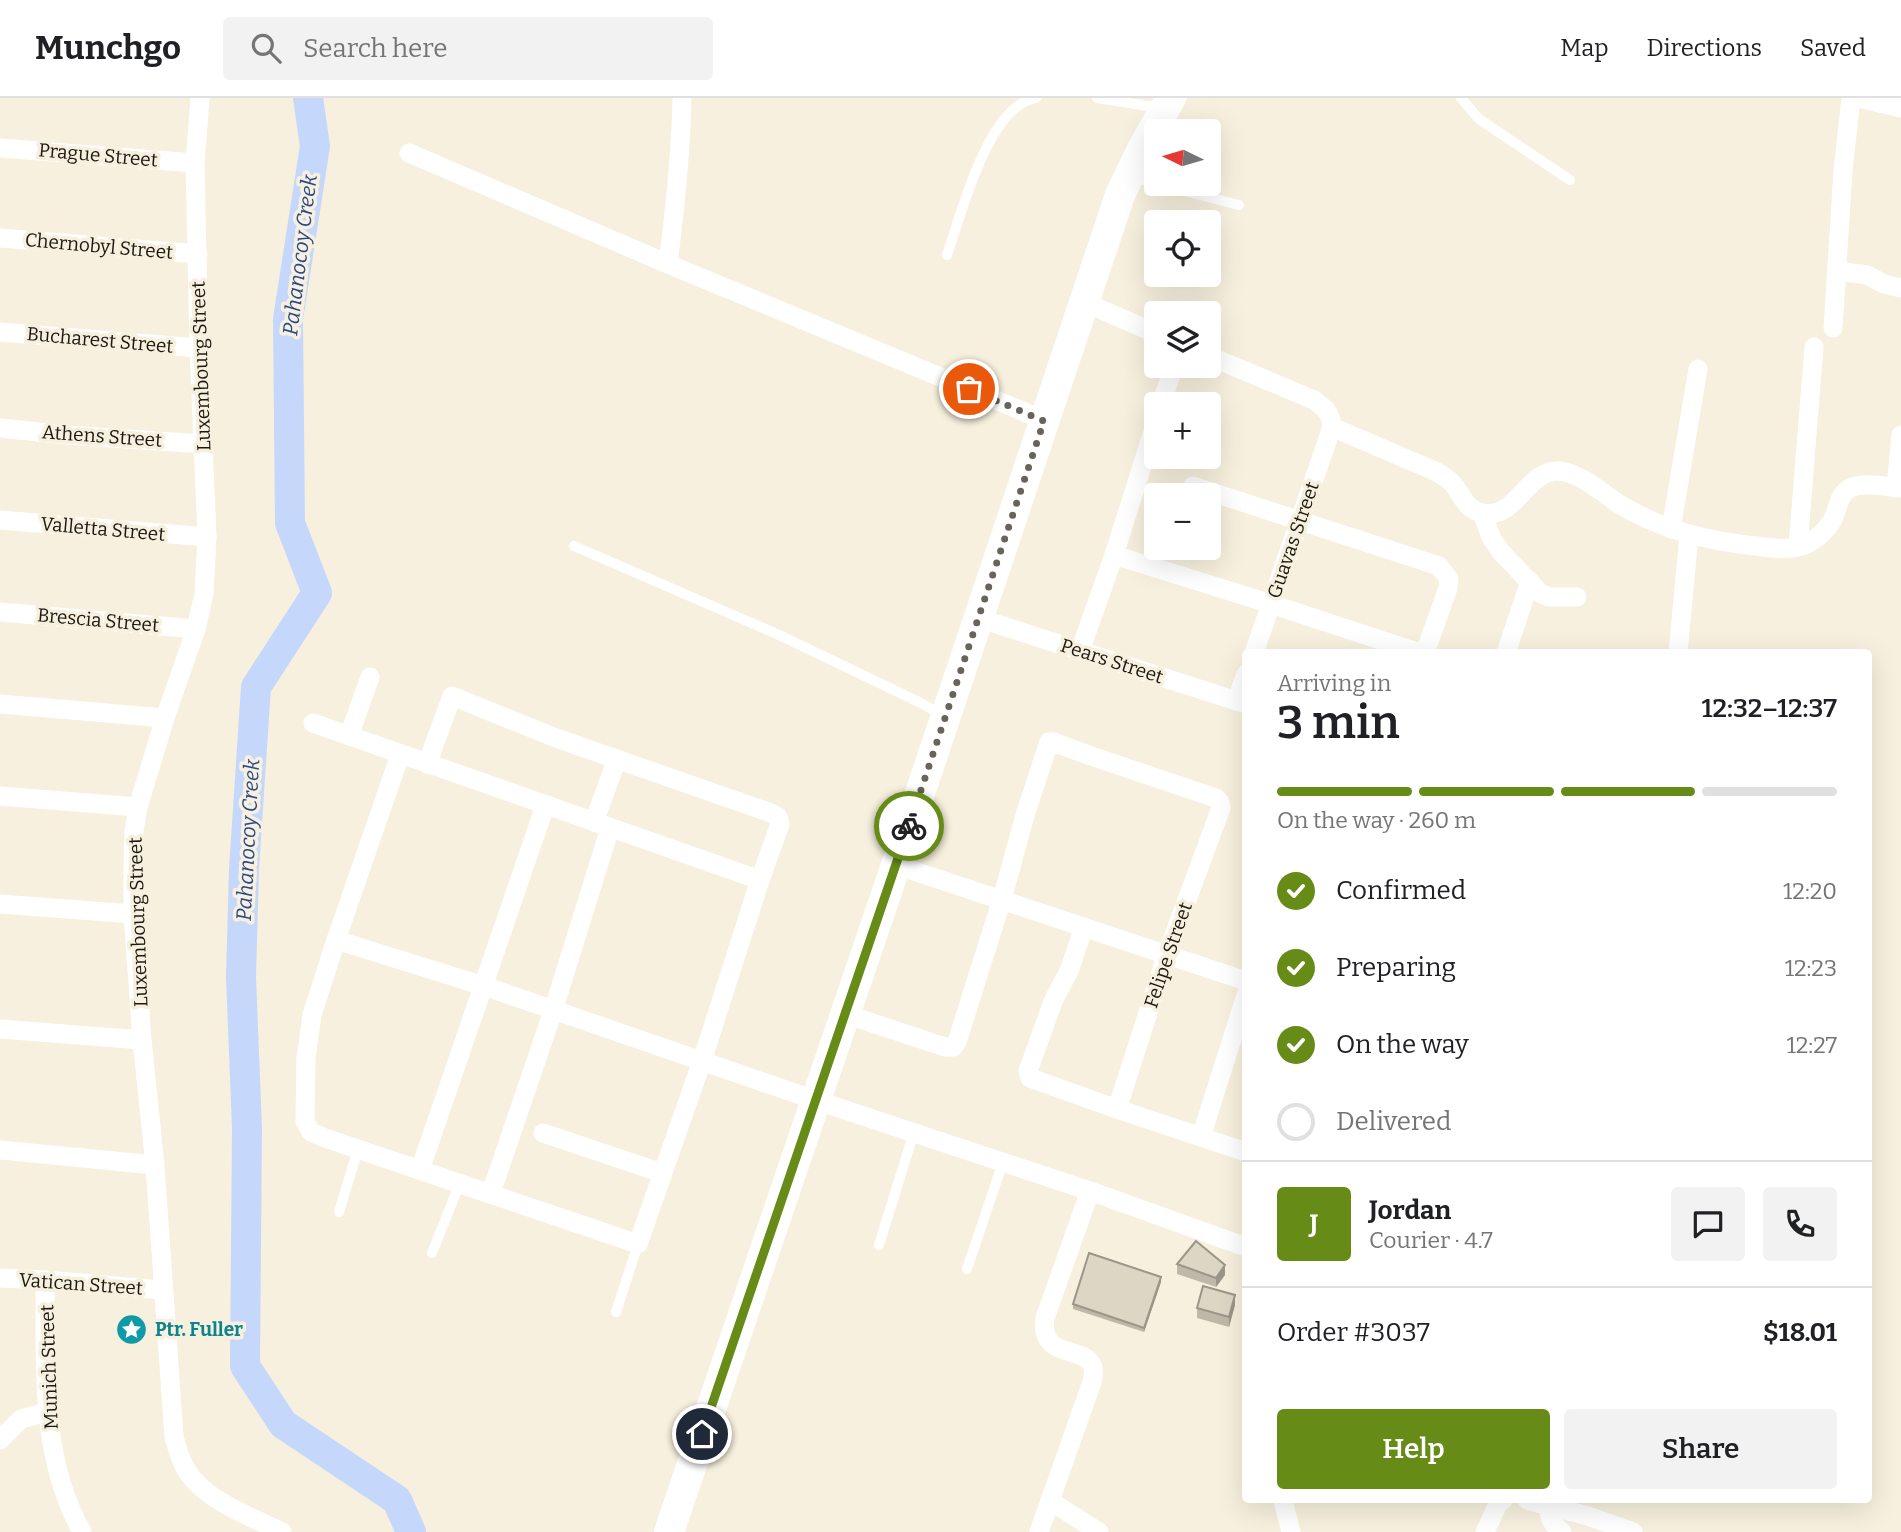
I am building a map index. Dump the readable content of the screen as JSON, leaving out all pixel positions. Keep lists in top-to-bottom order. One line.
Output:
{"streets":{"street":["Prague Street","Chernobyl Street","Bucharest Street","Luxembourg Street","Athens Street","Valletta Street","Guavas Street","Brescia Street","Pears Street","Felipe Street","Vatican Street","Munich Street"]},"crossings":[["Prague Street","Luxembourg Street"],["Chernobyl Street","Luxembourg Street"],["Bucharest Street","Luxembourg Street"],["Luxembourg Street","Athens Street"],["Luxembourg Street","Valletta Street"],["Luxembourg Street","Brescia Street"],["Luxembourg Street","Vatican Street"],["Vatican Street","Munich Street"]],"water":["Pahanocoy Creek"],"places":{"place":["Ptr. Fuller"]},"north":"left","page":{"header":"Munchgo","search":"Search here","nav":["Map","Directions","Saved"],"map_buttons":["+","−"],"heading":["3 min","Arriving in","12:32–12:37"],"panel":["Jordan","Courier · 4.7","Order #3037","$18.01"],"bar":"On the way · 260 m","list":[["Confirmed","12:20"],["Preparing","12:23"],["On the way","12:27"],"Delivered"],"round":"J","buttons":["Help","Share"]}}
